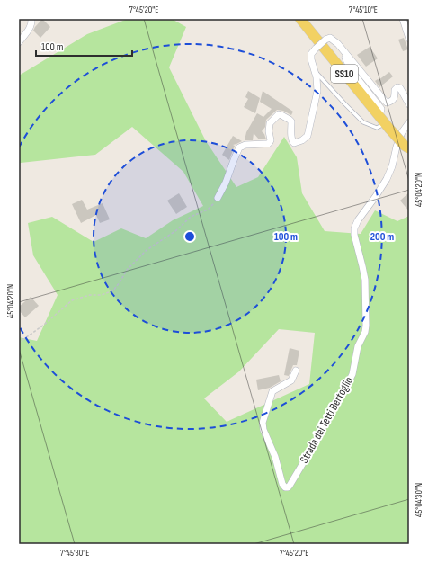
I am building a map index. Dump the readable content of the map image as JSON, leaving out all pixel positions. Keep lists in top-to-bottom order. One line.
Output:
{"streets":{"main road":["SS10"],"street":["Strada dei Tetti Bertoglio"]},"scale_bar":"100 m","coordinates":["7°45'20\"E","7°45'10\"E","45°04'20\"N","45°04'30\"N","7°45'30\"E"],"rings":["100 m","200 m"]}
